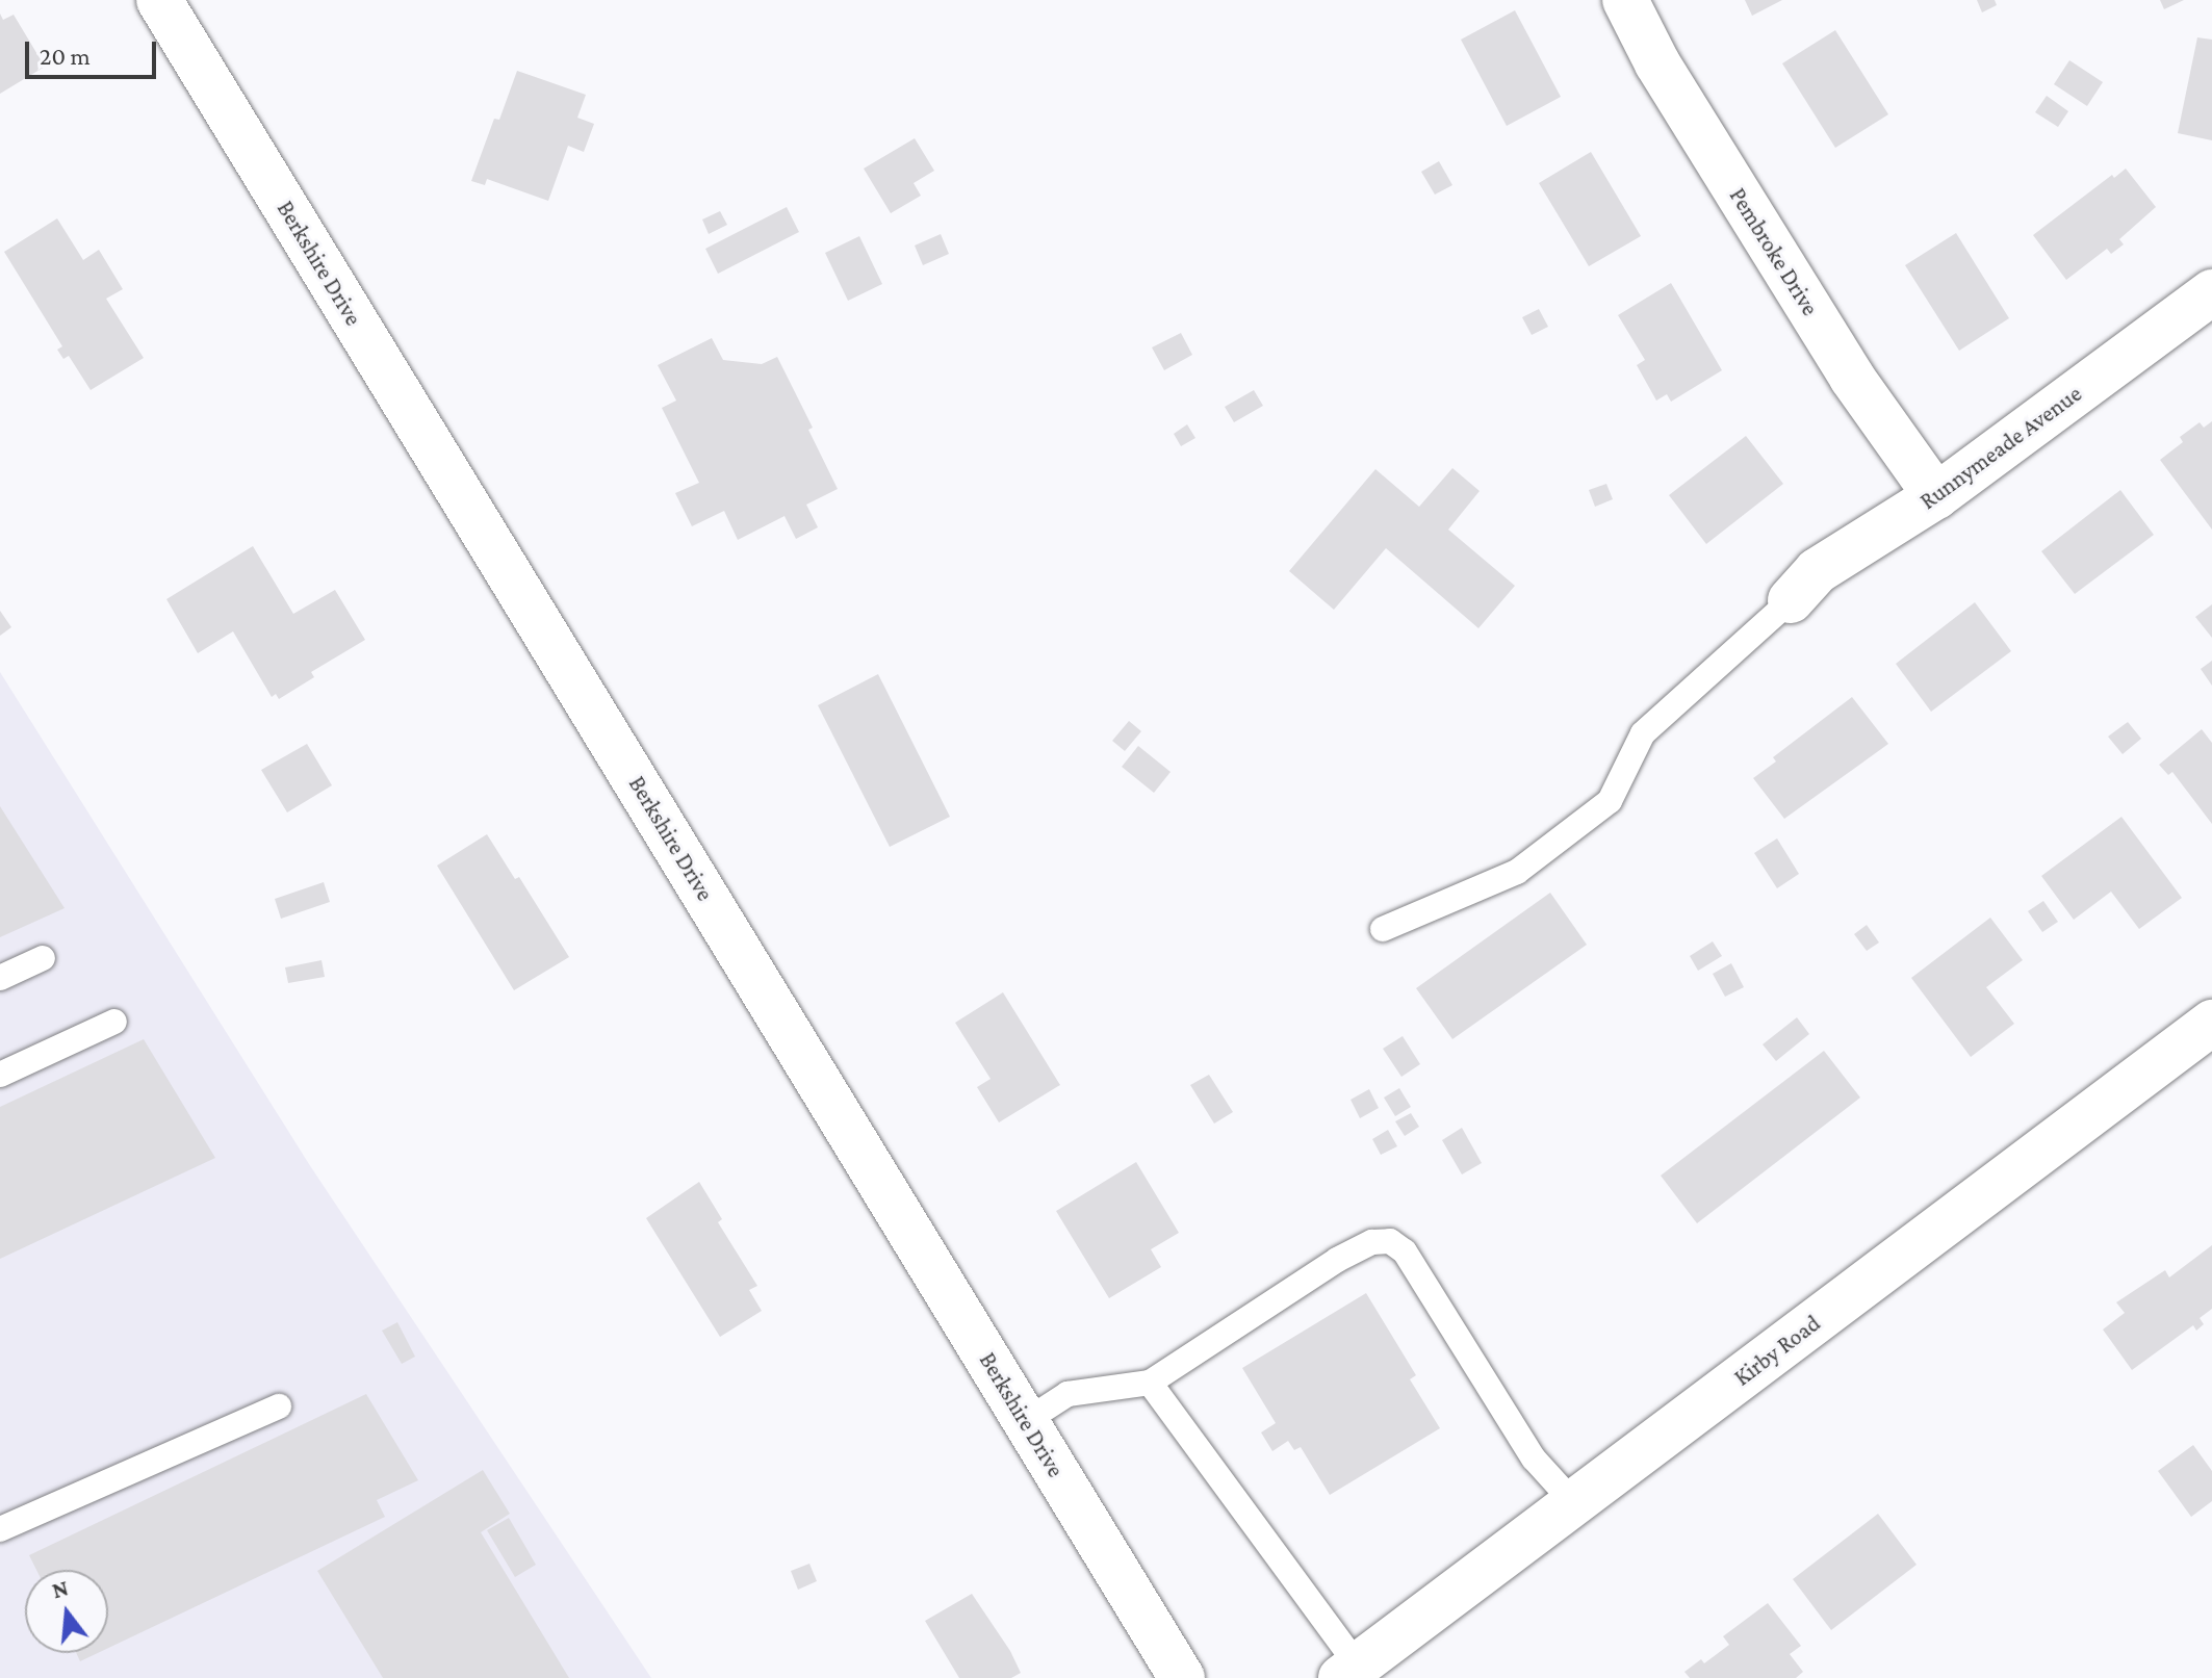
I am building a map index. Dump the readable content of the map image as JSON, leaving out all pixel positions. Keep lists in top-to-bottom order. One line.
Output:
{"streets":{"street":["Pembroke Drive","Berkshire Drive","Runnymeade Avenue","Kirby Road"]},"crossings":[["Pembroke Drive","Runnymeade Avenue"]],"scale_bar":"20 m","north":"top"}
